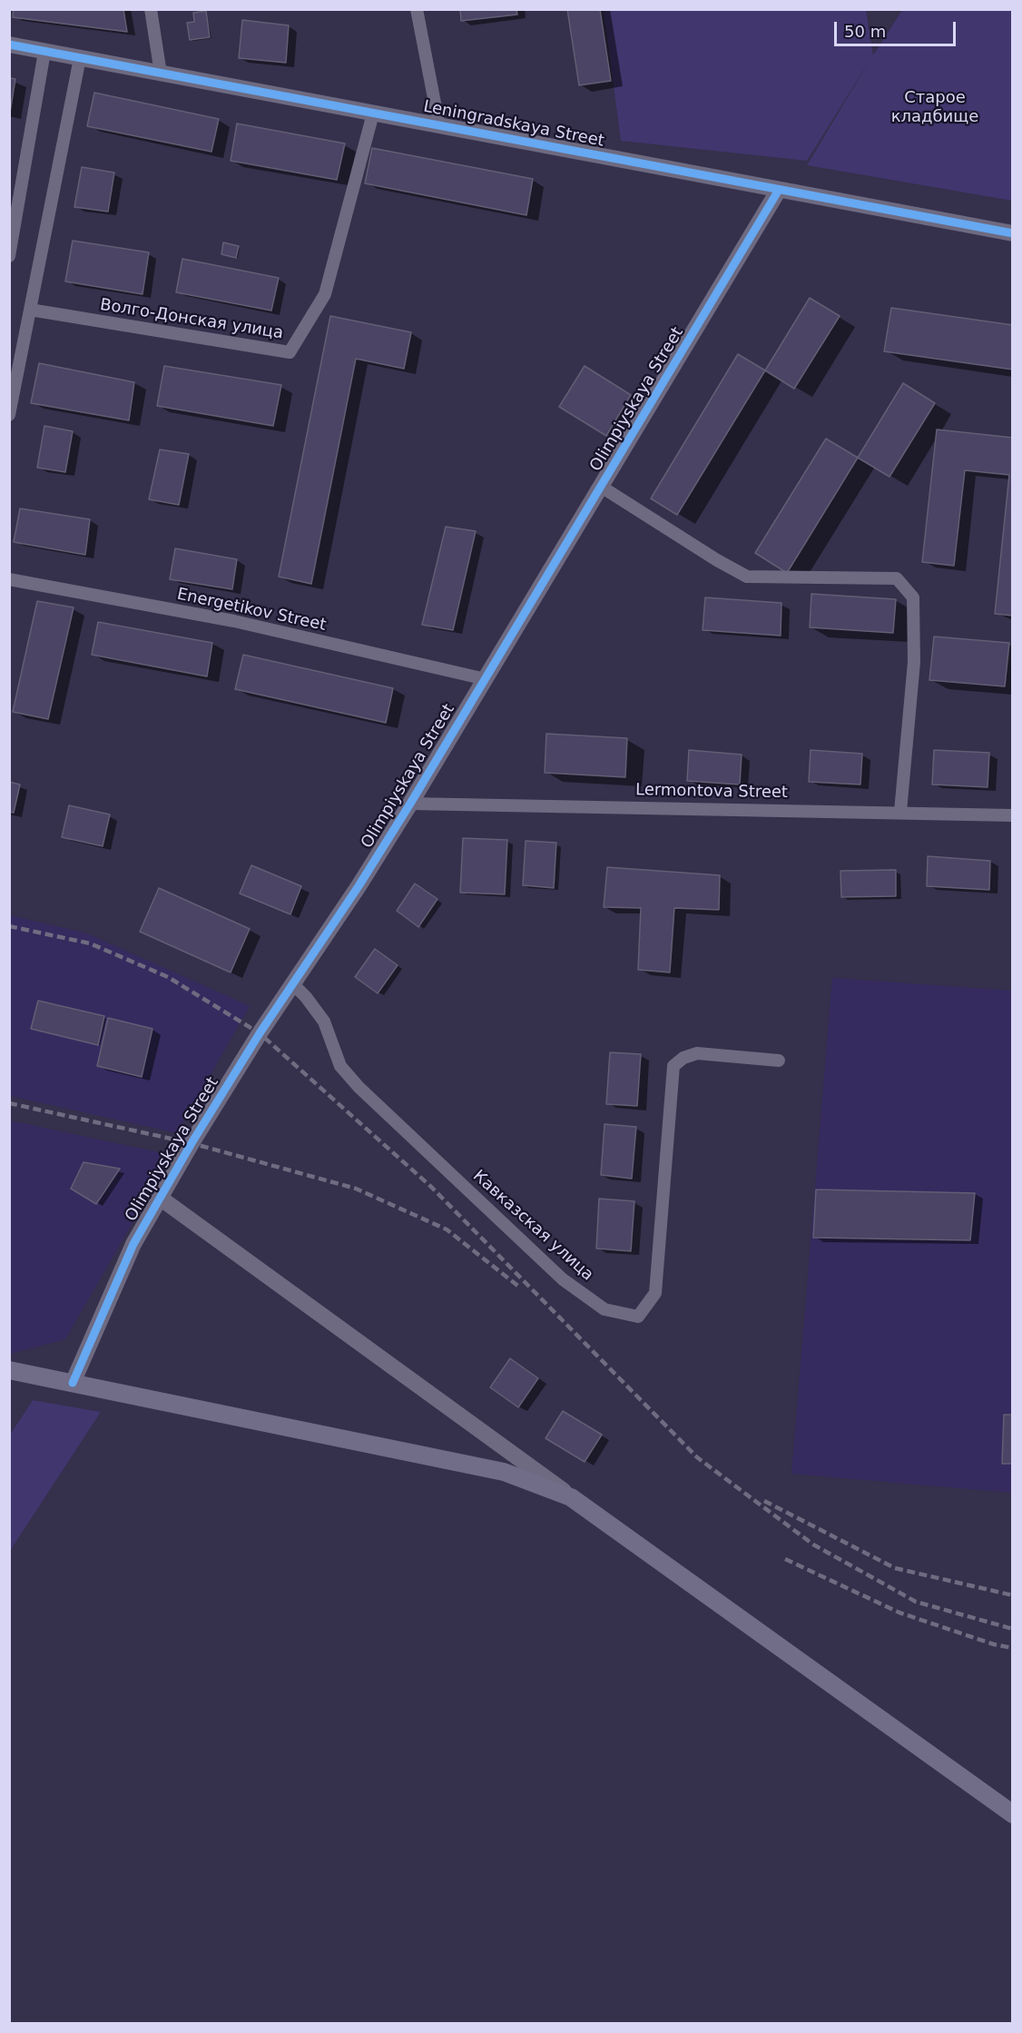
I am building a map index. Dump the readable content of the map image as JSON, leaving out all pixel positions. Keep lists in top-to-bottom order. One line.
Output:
{"streets":{"street":["Leningradskaya Street","Волго-Донская улица","Olimpiyskaya Street","Energetikov Street","Lermontova Street","Кавказская улица"]},"crossings":[["Leningradskaya Street","Волго-Донская улица"],["Leningradskaya Street","Olimpiyskaya Street"],["Olimpiyskaya Street","Energetikov Street"],["Olimpiyskaya Street","Lermontova Street"],["Olimpiyskaya Street","Кавказская улица"]],"parks":["Старое кладбище"],"scale_bar":"50 m"}
